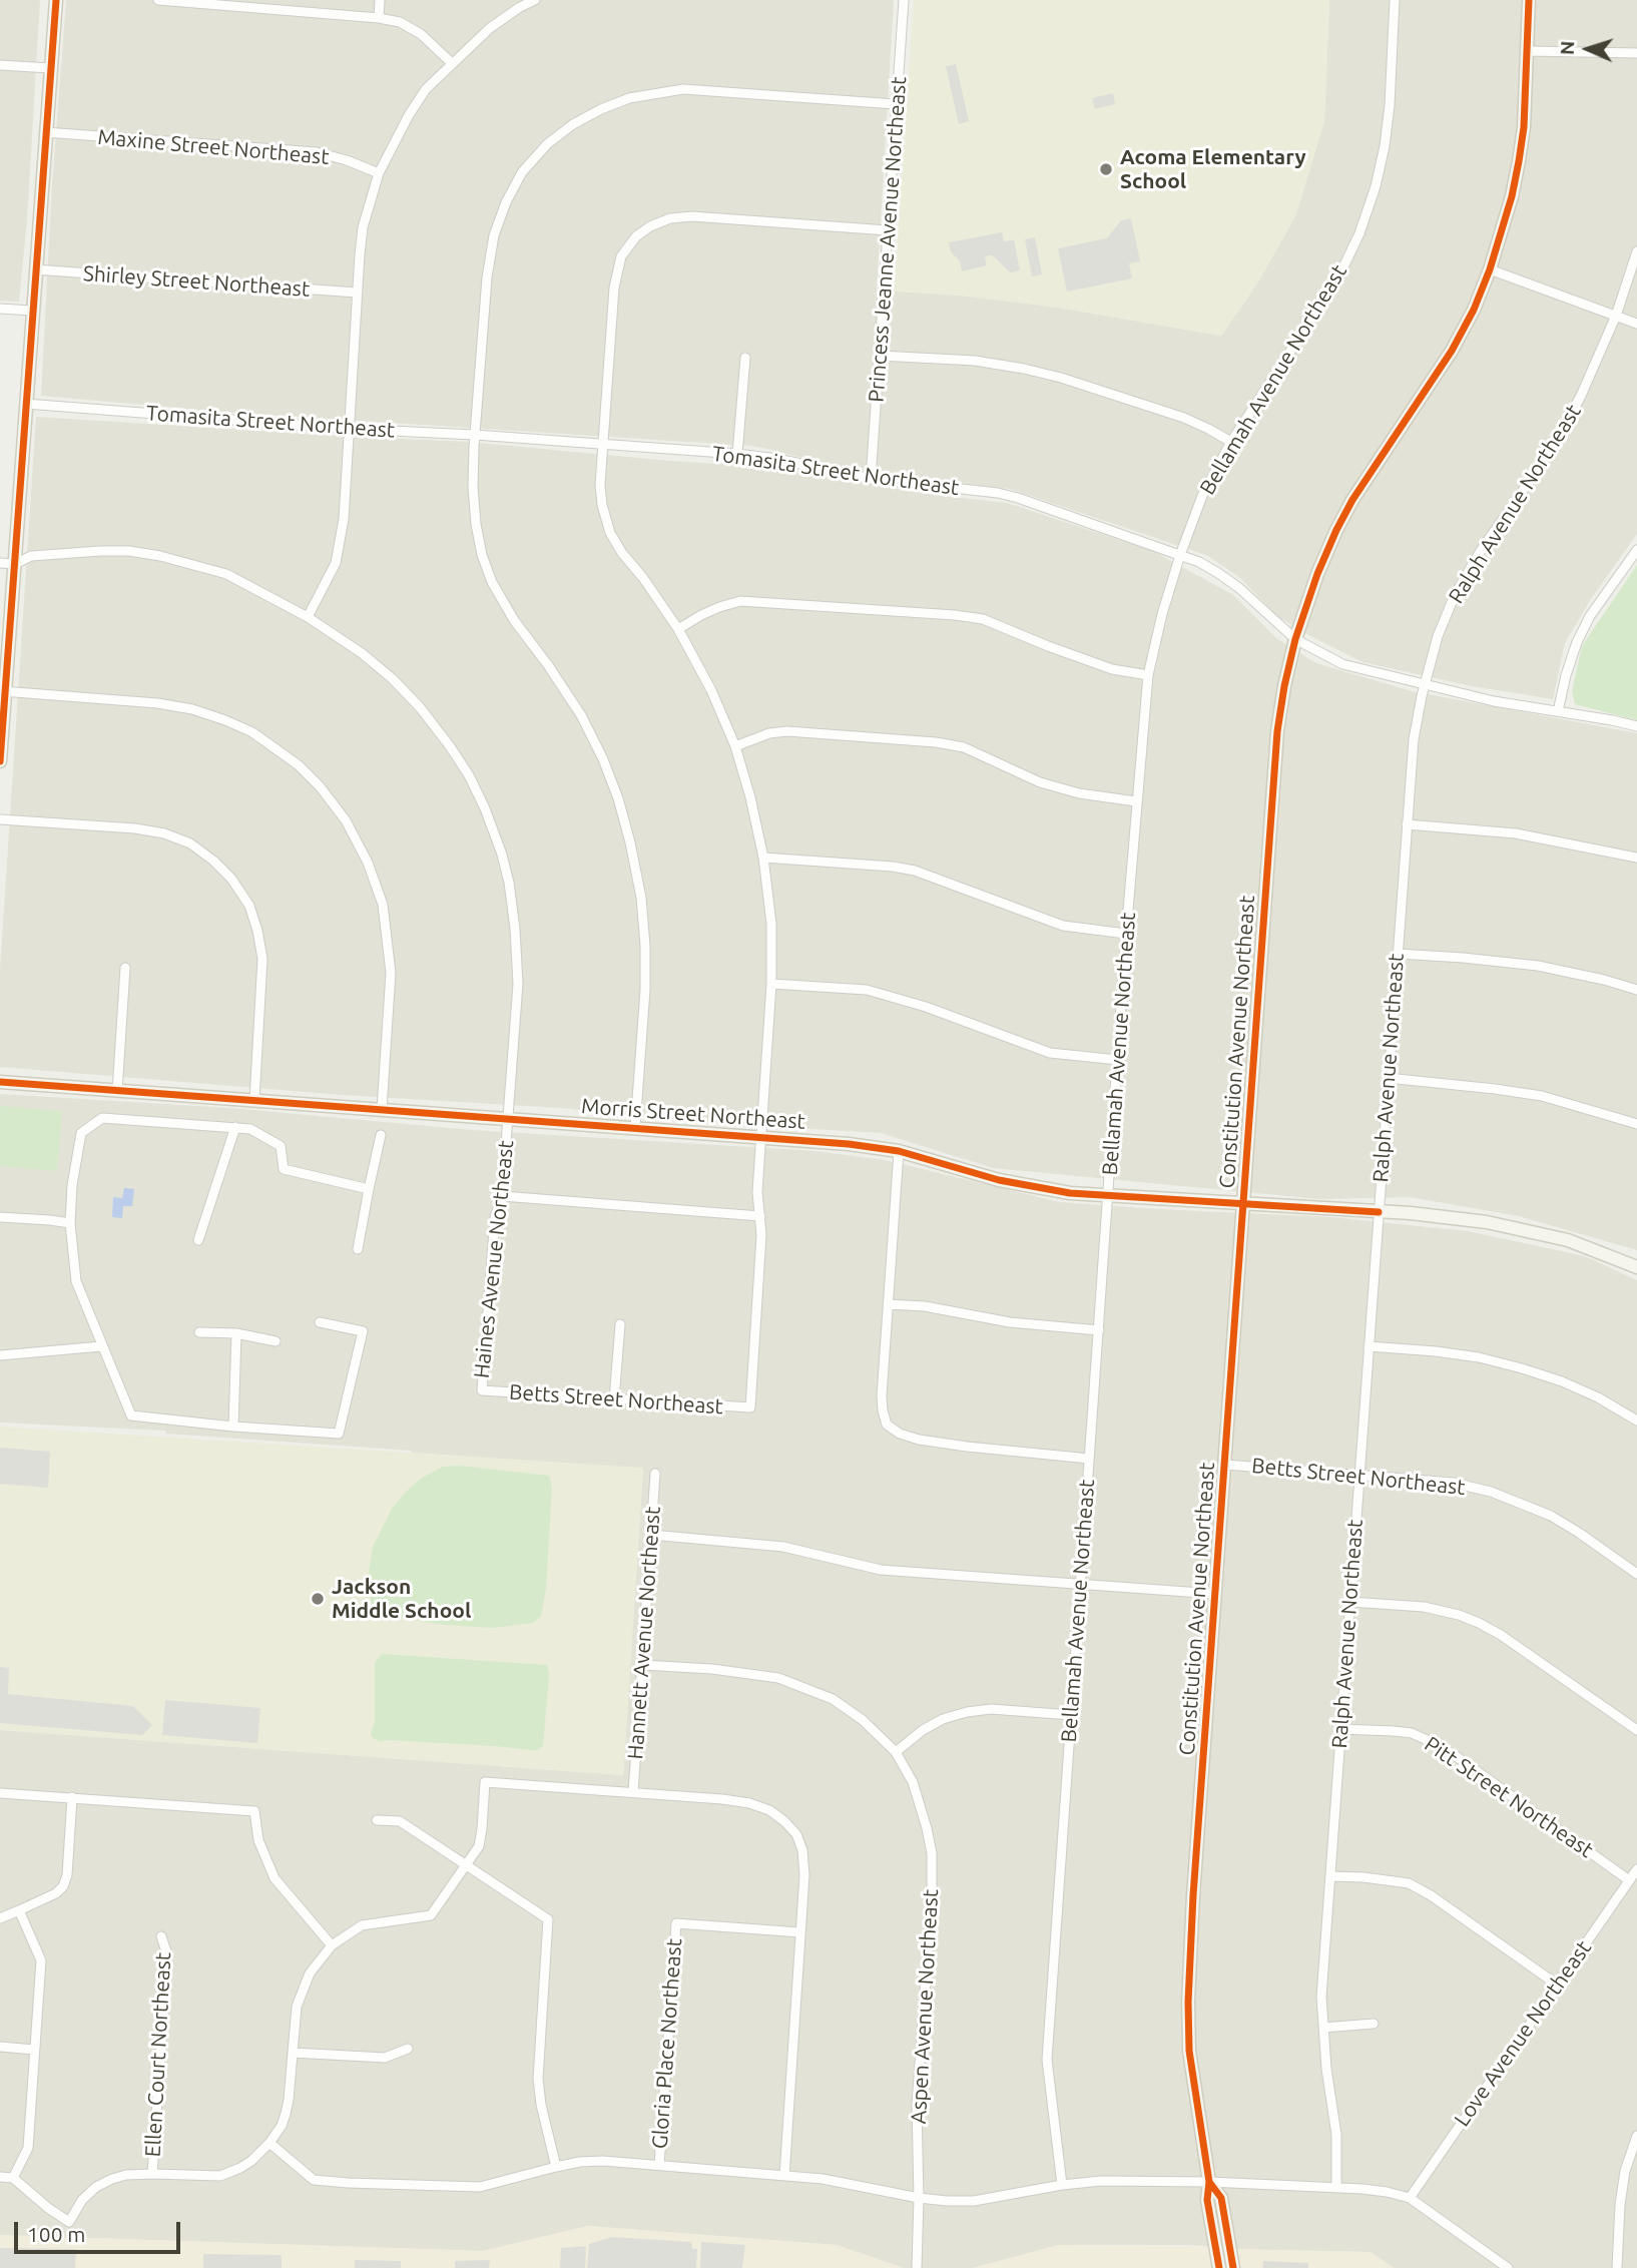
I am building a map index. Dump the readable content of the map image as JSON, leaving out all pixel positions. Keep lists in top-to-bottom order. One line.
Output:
{"streets":{"street":["Maxine Street Northeast","Princess Jeanne Avenue Northeast","Shirley Street Northeast","Bellamah Avenue Northeast","Tomasita Street Northeast","Ralph Avenue Northeast","Constitution Avenue Northeast","Morris Street Northeast","Haines Avenue Northeast","Betts Street Northeast","Hannett Avenue Northeast","Pitt Street Northeast","Aspen Avenue Northeast","Love Avenue Northeast","Gloria Place Northeast","Ellen Court Northeast"]},"crossings":[["Princess Jeanne Avenue Northeast","Tomasita Street Northeast"],["Bellamah Avenue Northeast","Tomasita Street Northeast"],["Bellamah Avenue Northeast","Morris Street Northeast"],["Tomasita Street Northeast","Ralph Avenue Northeast"],["Tomasita Street Northeast","Constitution Avenue Northeast"],["Ralph Avenue Northeast","Morris Street Northeast"],["Ralph Avenue Northeast","Betts Street Northeast"],["Ralph Avenue Northeast","Pitt Street Northeast"],["Constitution Avenue Northeast","Morris Street Northeast"],["Constitution Avenue Northeast","Betts Street Northeast"],["Morris Street Northeast","Haines Avenue Northeast"],["Haines Avenue Northeast","Betts Street Northeast"],["Pitt Street Northeast","Love Avenue Northeast"]],"places":["Acoma Elementary School","Jackson Middle School"],"scale_bar":"100 m","north":"left"}
